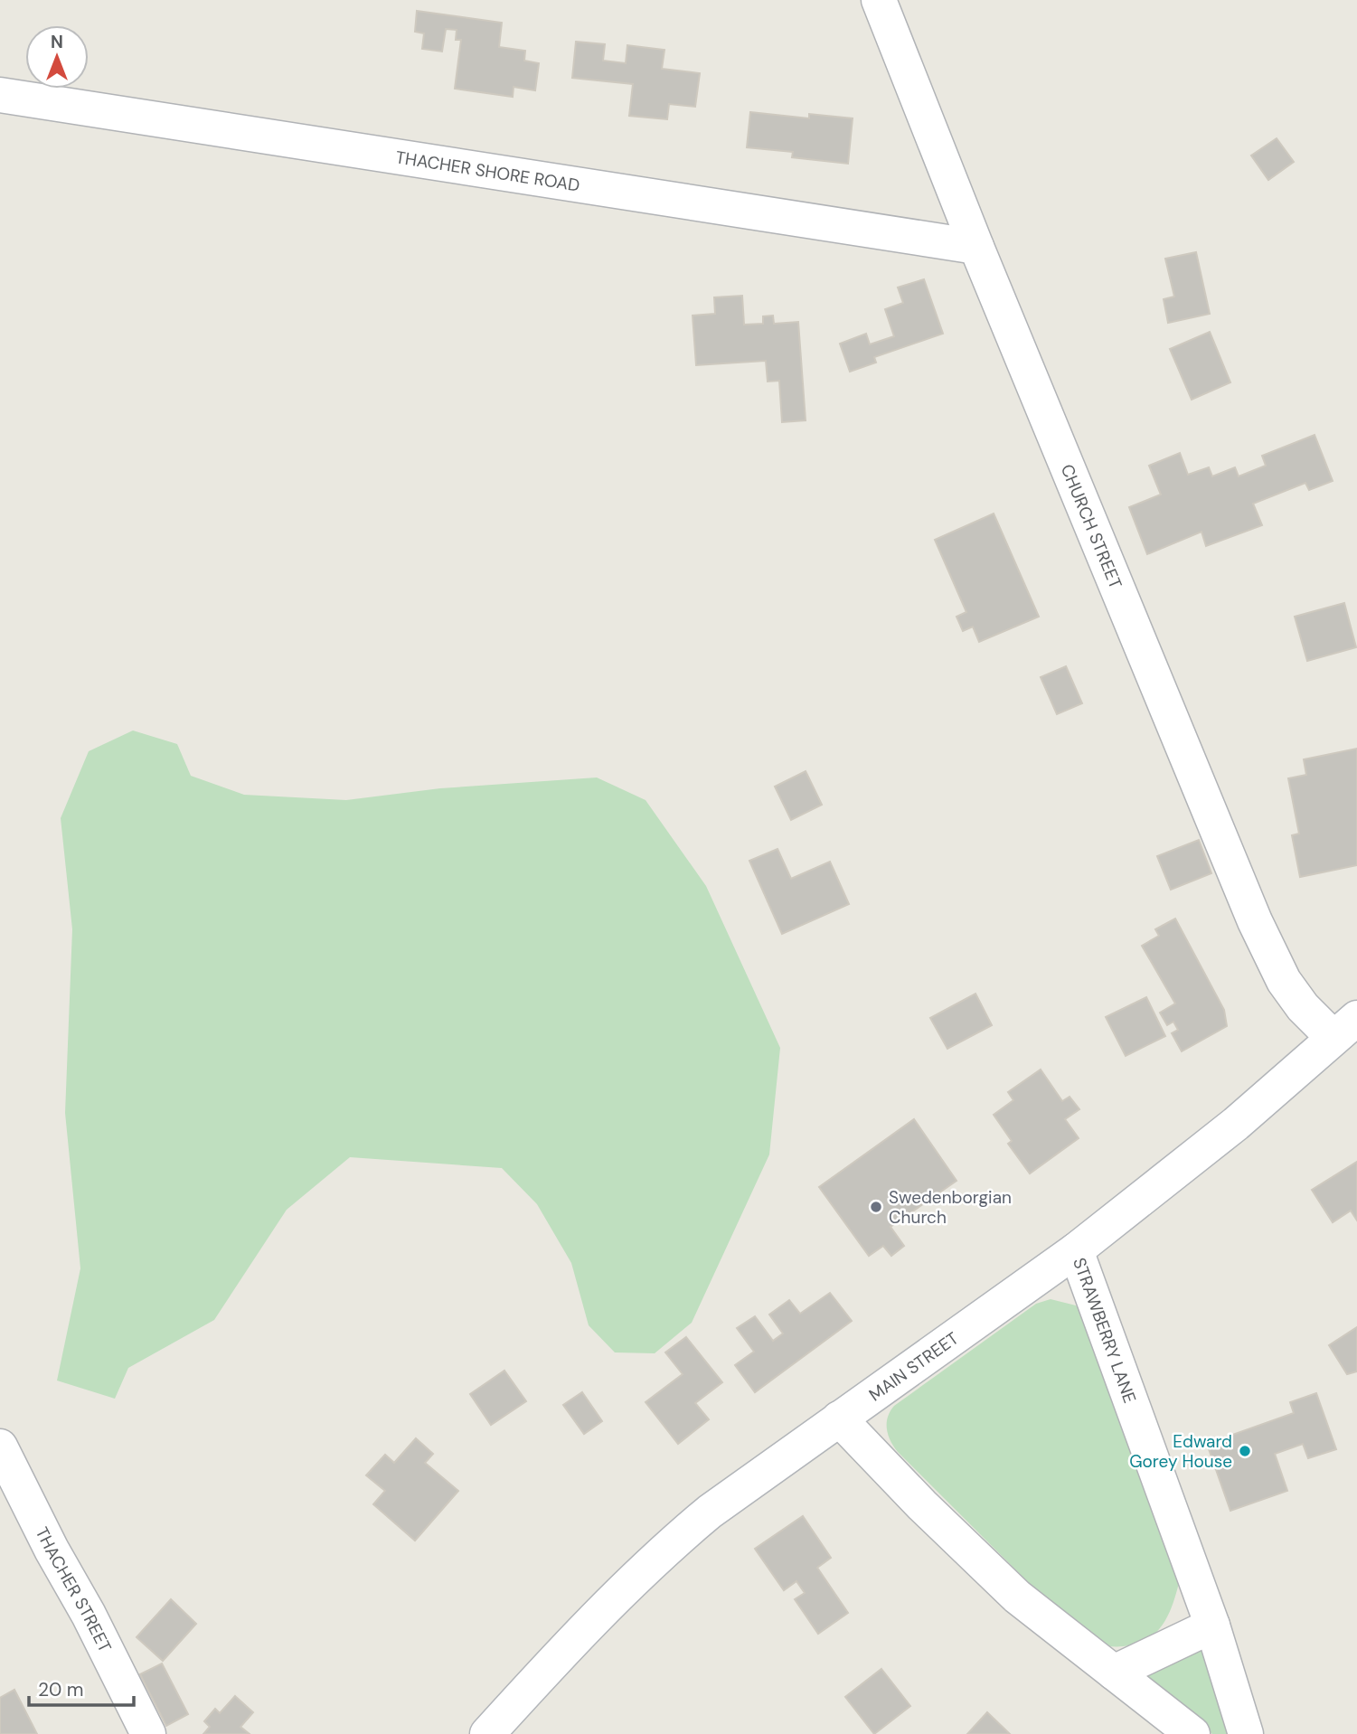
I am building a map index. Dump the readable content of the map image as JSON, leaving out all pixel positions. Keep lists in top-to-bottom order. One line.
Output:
{"streets":{"street":["THACHER SHORE ROAD","CHURCH STREET","STRAWBERRY LANE","MAIN STREET","THACHER STREET"]},"crossings":[["THACHER SHORE ROAD","CHURCH STREET"],["CHURCH STREET","MAIN STREET"],["STRAWBERRY LANE","MAIN STREET"]],"places":["Swedenborgian Church","Edward Gorey House"],"scale_bar":"20 m","north":"top"}
